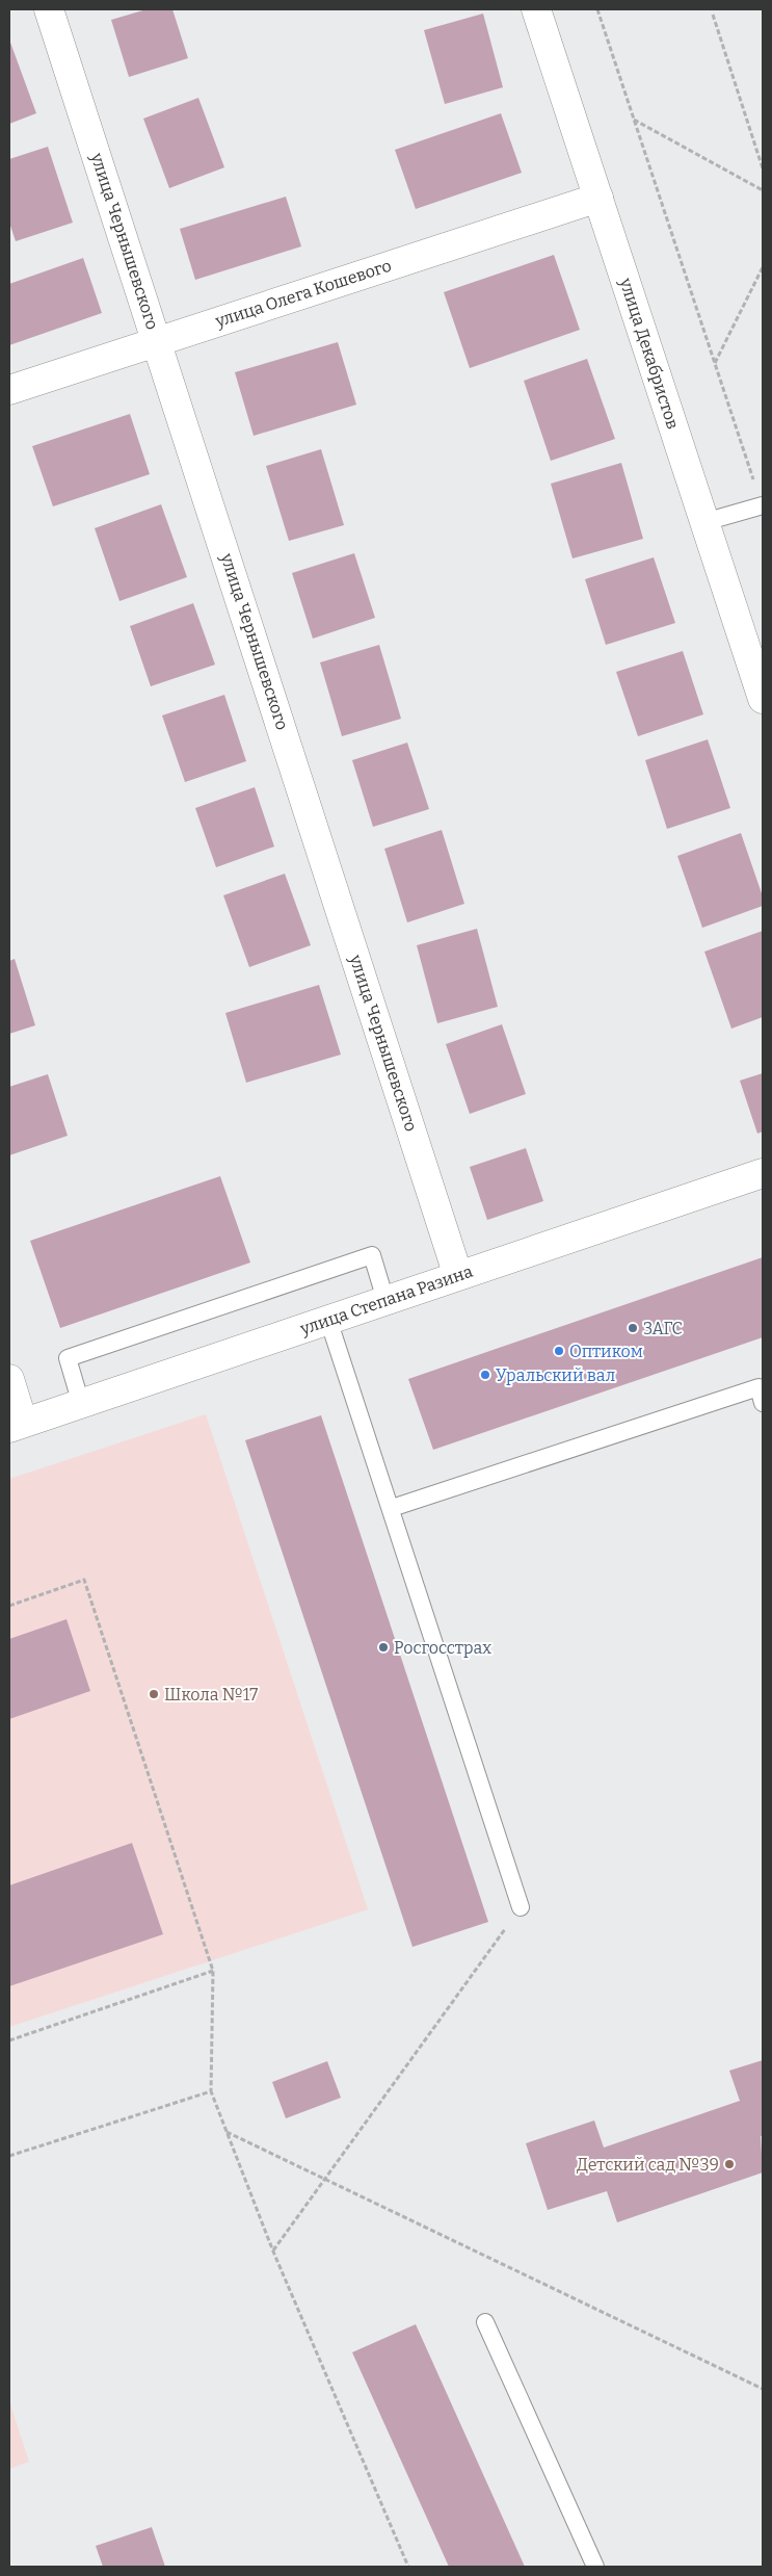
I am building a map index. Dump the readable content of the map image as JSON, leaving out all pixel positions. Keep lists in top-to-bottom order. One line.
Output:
{"streets":{"street":["улица Чернышевского","улица Олега Кошевого","улица Декабристов","улица Степана Разина"]},"crossings":[["улица Чернышевского","улица Олега Кошевого"],["улица Чернышевского","улица Степана Разина"],["улица Олега Кошевого","улица Декабристов"]],"places":["ЗАГС","Оптиком","Уральский вал","Росгосстрах","Школа №17","Детский сад №39"]}
